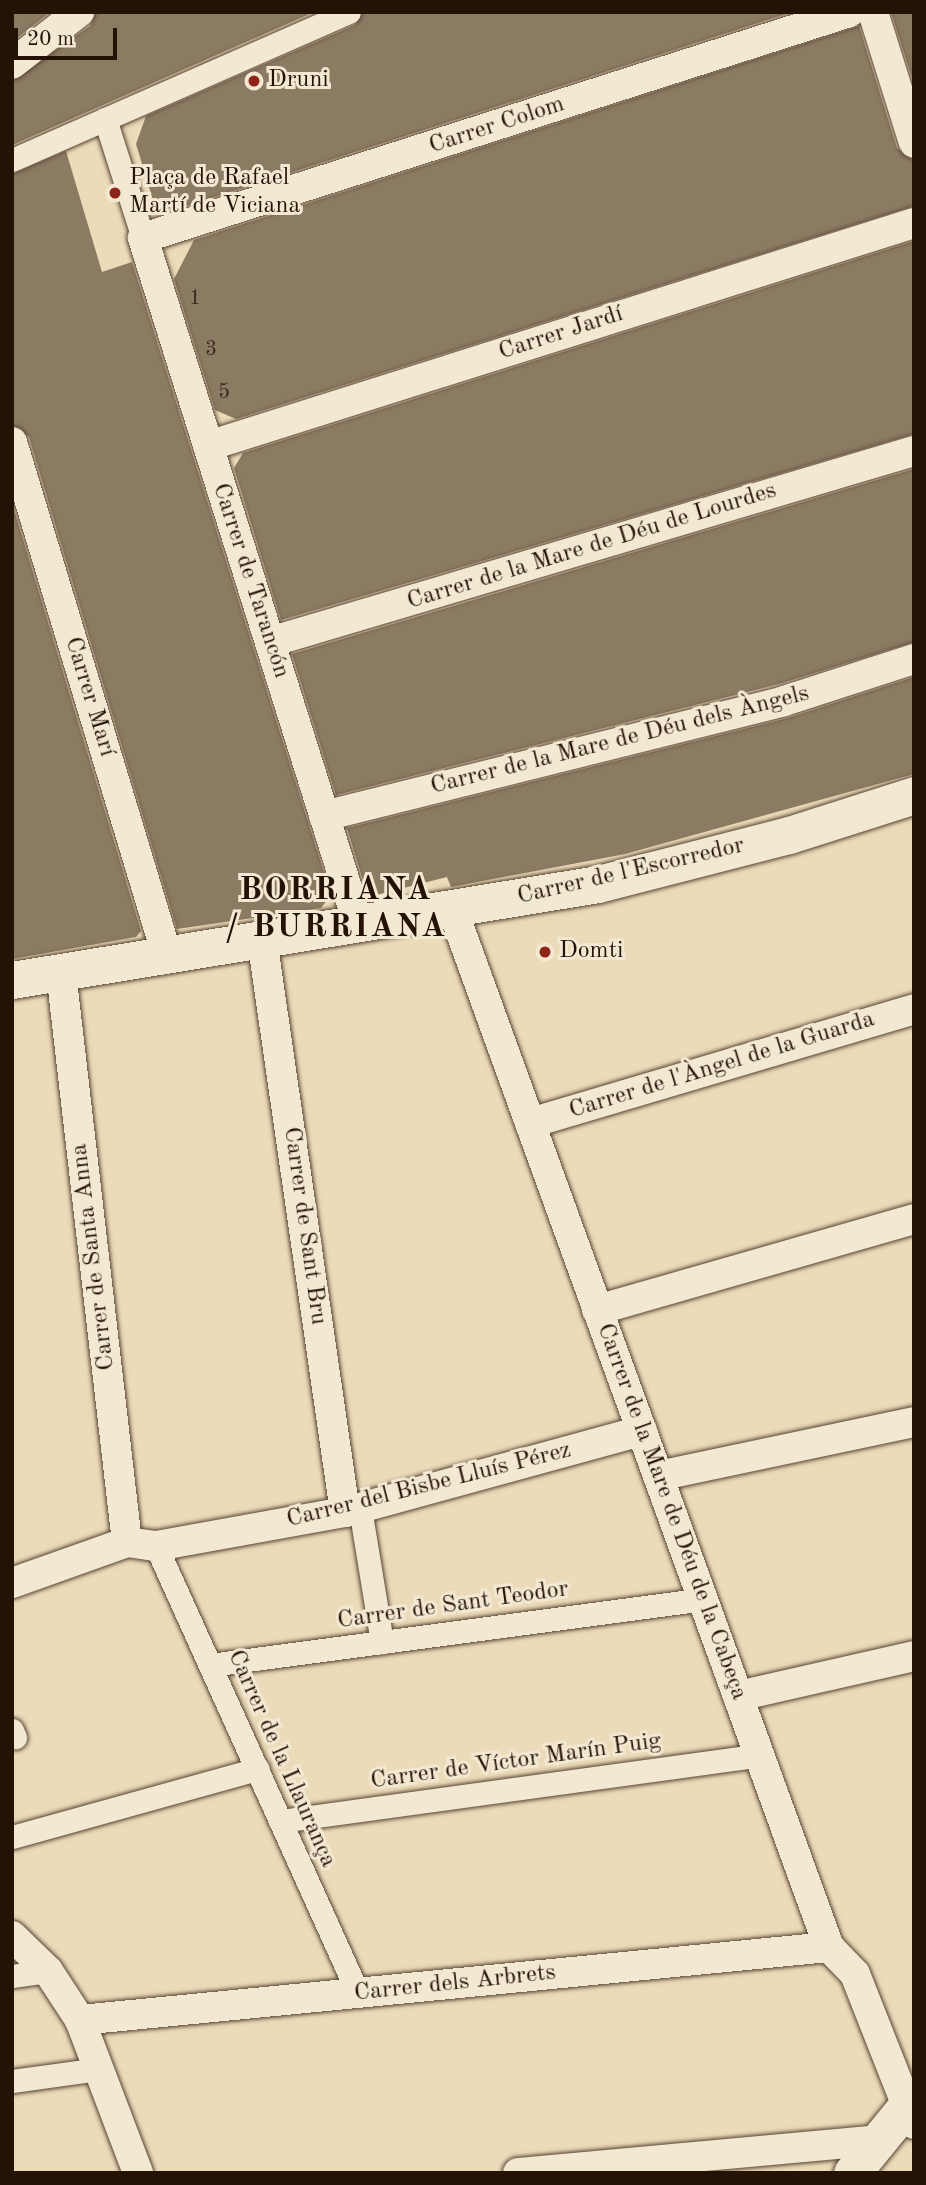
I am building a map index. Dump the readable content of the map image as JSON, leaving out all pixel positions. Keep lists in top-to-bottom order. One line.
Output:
{"streets":{"street":["Carrer Colom","Carrer Jardí","Carrer de la Mare de Déu de Lourdes","Carrer de Tarancón","Carrer Marí","Carrer de la Mare de Déu dels Àngels","Carrer de l'Escorredor","Carrer de l'Àngel de la Guarda","Carrer de Sant Bru","Carrer de Santa Anna","Carrer del Bisbe Lluís Pérez","Carrer de la Mare de Déu de la Cabeça","Carrer de Sant Teodor","Carrer de la Llaurança","Carrer de Víctor Marín Puig","Carrer dels Arbrets"]},"crossings":[["Carrer Colom","Carrer de Tarancón"],["Carrer Jardí","Carrer de Tarancón"],["Carrer de la Mare de Déu de Lourdes","Carrer de Tarancón"],["Carrer de Tarancón","Carrer de la Mare de Déu dels Àngels"],["Carrer de Tarancón","Carrer de l'Escorredor"],["Carrer Marí","Carrer de l'Escorredor"],["Carrer de l'Escorredor","Carrer de Sant Bru"],["Carrer de l'Escorredor","Carrer de Santa Anna"],["Carrer de l'Escorredor","Carrer de la Mare de Déu de la Cabeça"],["Carrer de l'Àngel de la Guarda","Carrer de la Mare de Déu de la Cabeça"],["Carrer de Sant Bru","Carrer del Bisbe Lluís Pérez"],["Carrer de Santa Anna","Carrer del Bisbe Lluís Pérez"],["Carrer del Bisbe Lluís Pérez","Carrer de la Mare de Déu de la Cabeça"],["Carrer del Bisbe Lluís Pérez","Carrer de la Llaurança"],["Carrer de la Mare de Déu de la Cabeça","Carrer de Sant Teodor"],["Carrer de la Mare de Déu de la Cabeça","Carrer de Víctor Marín Puig"],["Carrer de la Mare de Déu de la Cabeça","Carrer dels Arbrets"],["Carrer de Sant Teodor","Carrer de la Llaurança"],["Carrer de la Llaurança","Carrer de Víctor Marín Puig"],["Carrer de la Llaurança","Carrer dels Arbrets"]],"districts":["BORRIANA / BURRIANA"],"places":["Druni","Plaça de Rafael Martí de Viciana","Domti"],"house_numbers":["1","3","5"],"scale_bar":"20 m"}
